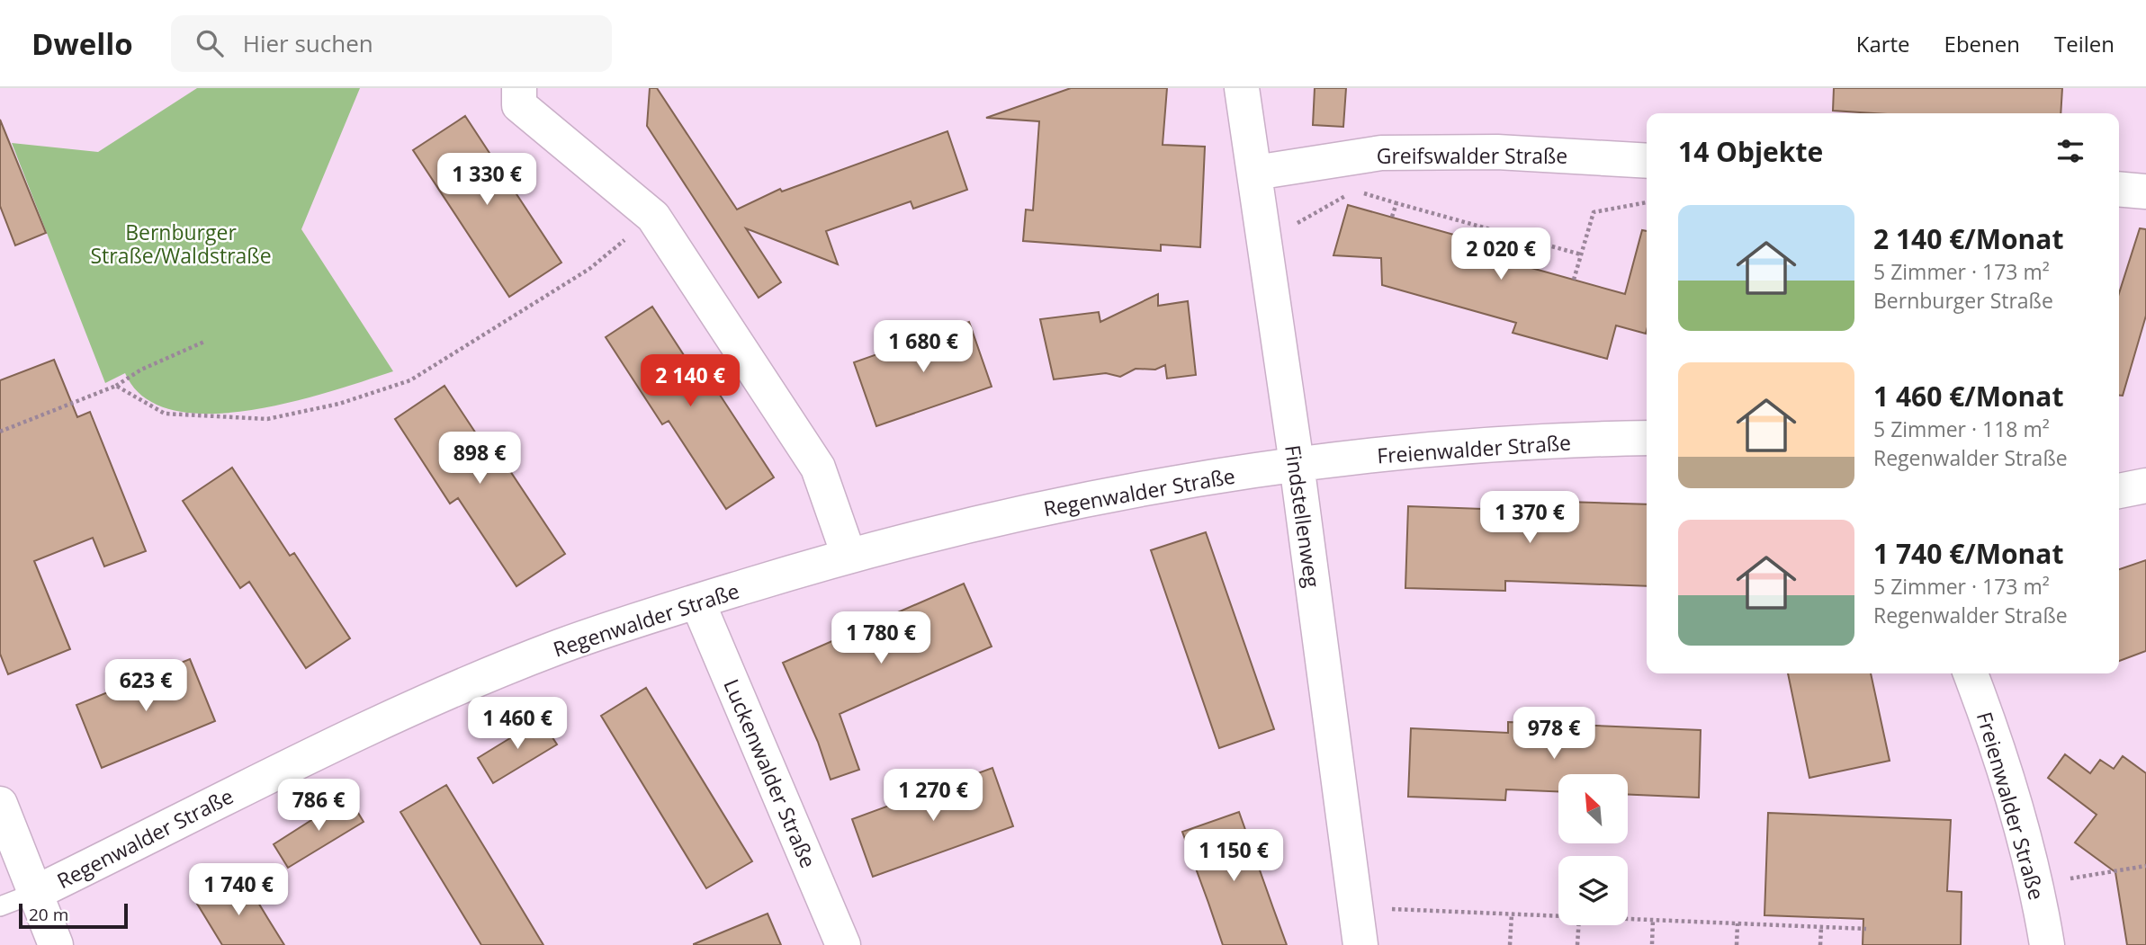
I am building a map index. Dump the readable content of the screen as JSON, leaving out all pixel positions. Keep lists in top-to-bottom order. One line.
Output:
{"streets":{"street":["Greifswalder Straße","Freienwalder Straße","Regenwalder Straße","Findstellenweg","Luckenwalder Straße"]},"crossings":[["Greifswalder Straße","Findstellenweg"],["Freienwalder Straße","Regenwalder Straße"],["Freienwalder Straße","Findstellenweg"],["Regenwalder Straße","Findstellenweg"],["Regenwalder Straße","Luckenwalder Straße"]],"parks":["Bernburger Straße/Waldstraße"],"scale_bar":"20 m","north":"top left","page":{"header":"Dwello","search":"Hier suchen","nav":["Karte","Ebenen","Teilen"],"heading":"14 Objekte","price":["1 330 €","2 020 €","1 680 €","2 140 €","898 €","1 370 €","1 780 €","623 €","1 460 €","978 €","1 270 €","786 €","1 150 €","1 740 €"],"list":[{"name":"2 140 €/Monat","note":"5 Zimmer · 173 m² · Bernburger Straße"},{"name":"1 460 €/Monat","note":"5 Zimmer · 118 m² · Regenwalder Straße"},{"name":"1 740 €/Monat","note":"5 Zimmer · 173 m² · Regenwalder Straße"}],"scale":"20 m"}}
